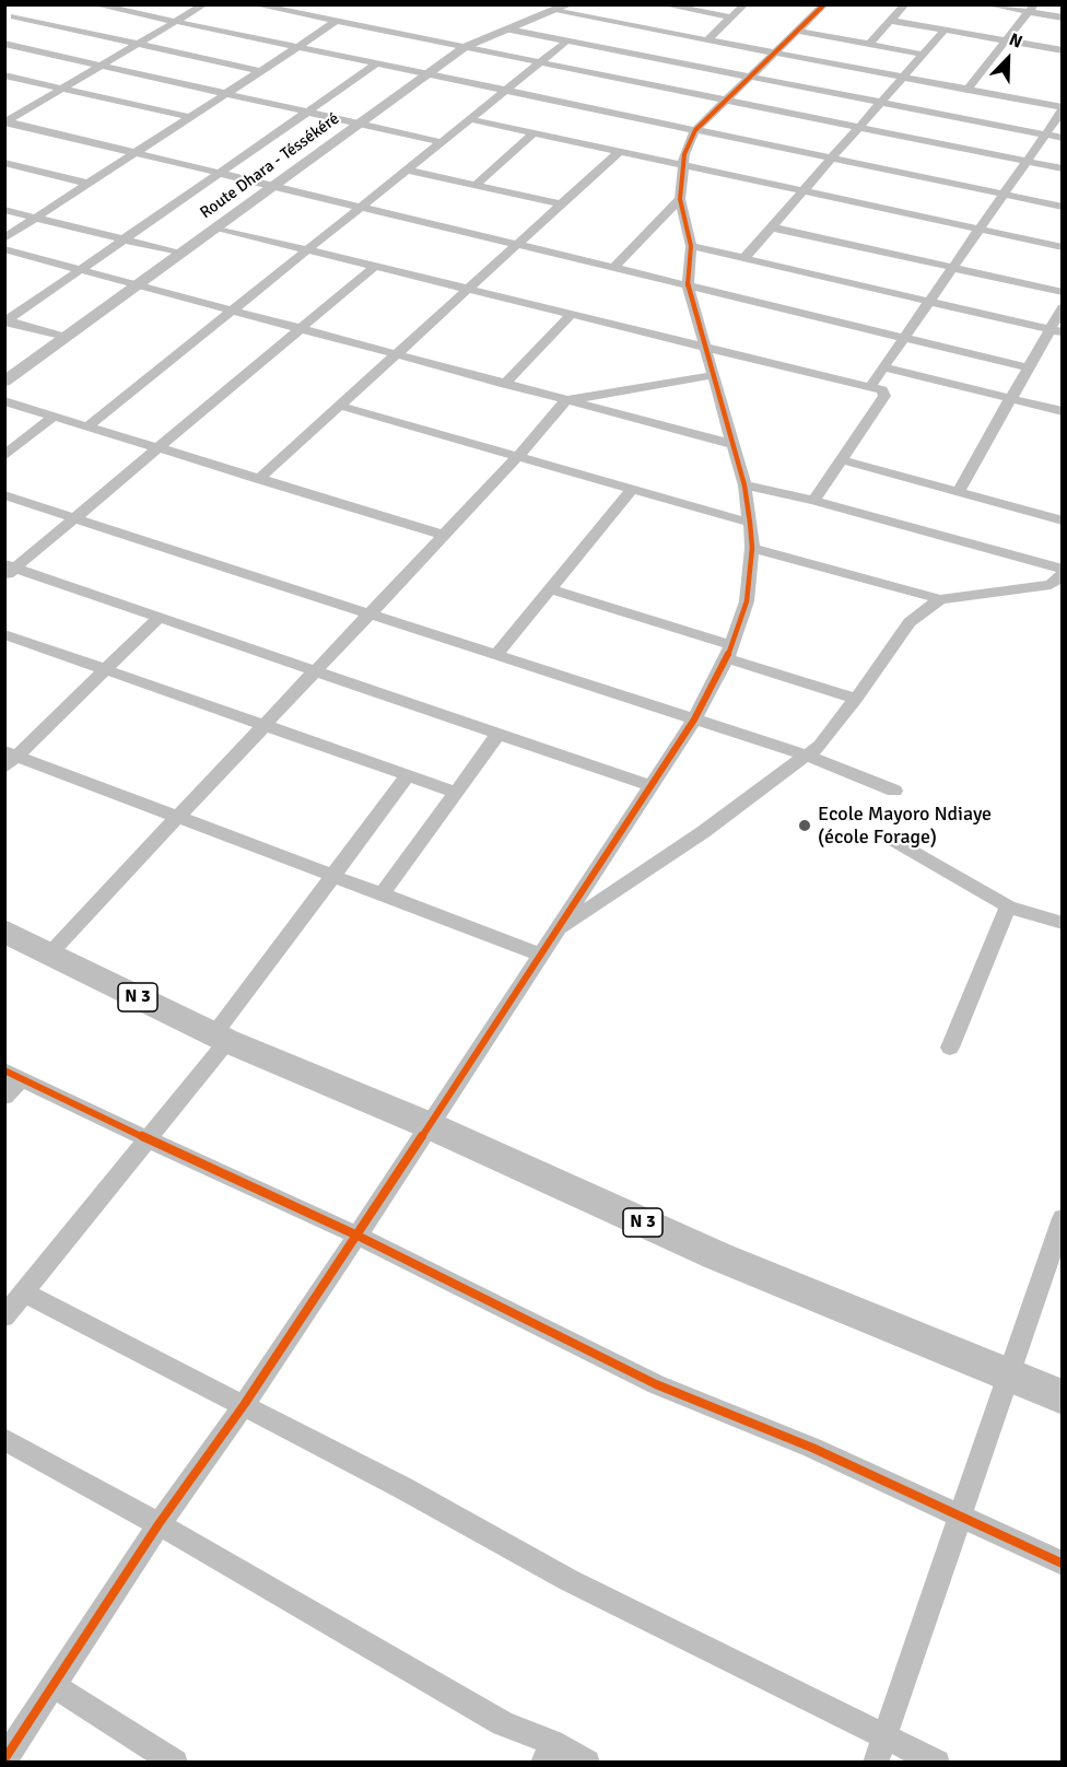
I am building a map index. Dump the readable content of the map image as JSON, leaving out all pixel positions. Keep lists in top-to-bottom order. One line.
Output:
{"streets":{"main road":["N 3"],"street":["Route Dhara - Téssékéré"]},"places":["Ecole Mayoro Ndiaye (école Forage)"],"north":"top right"}
